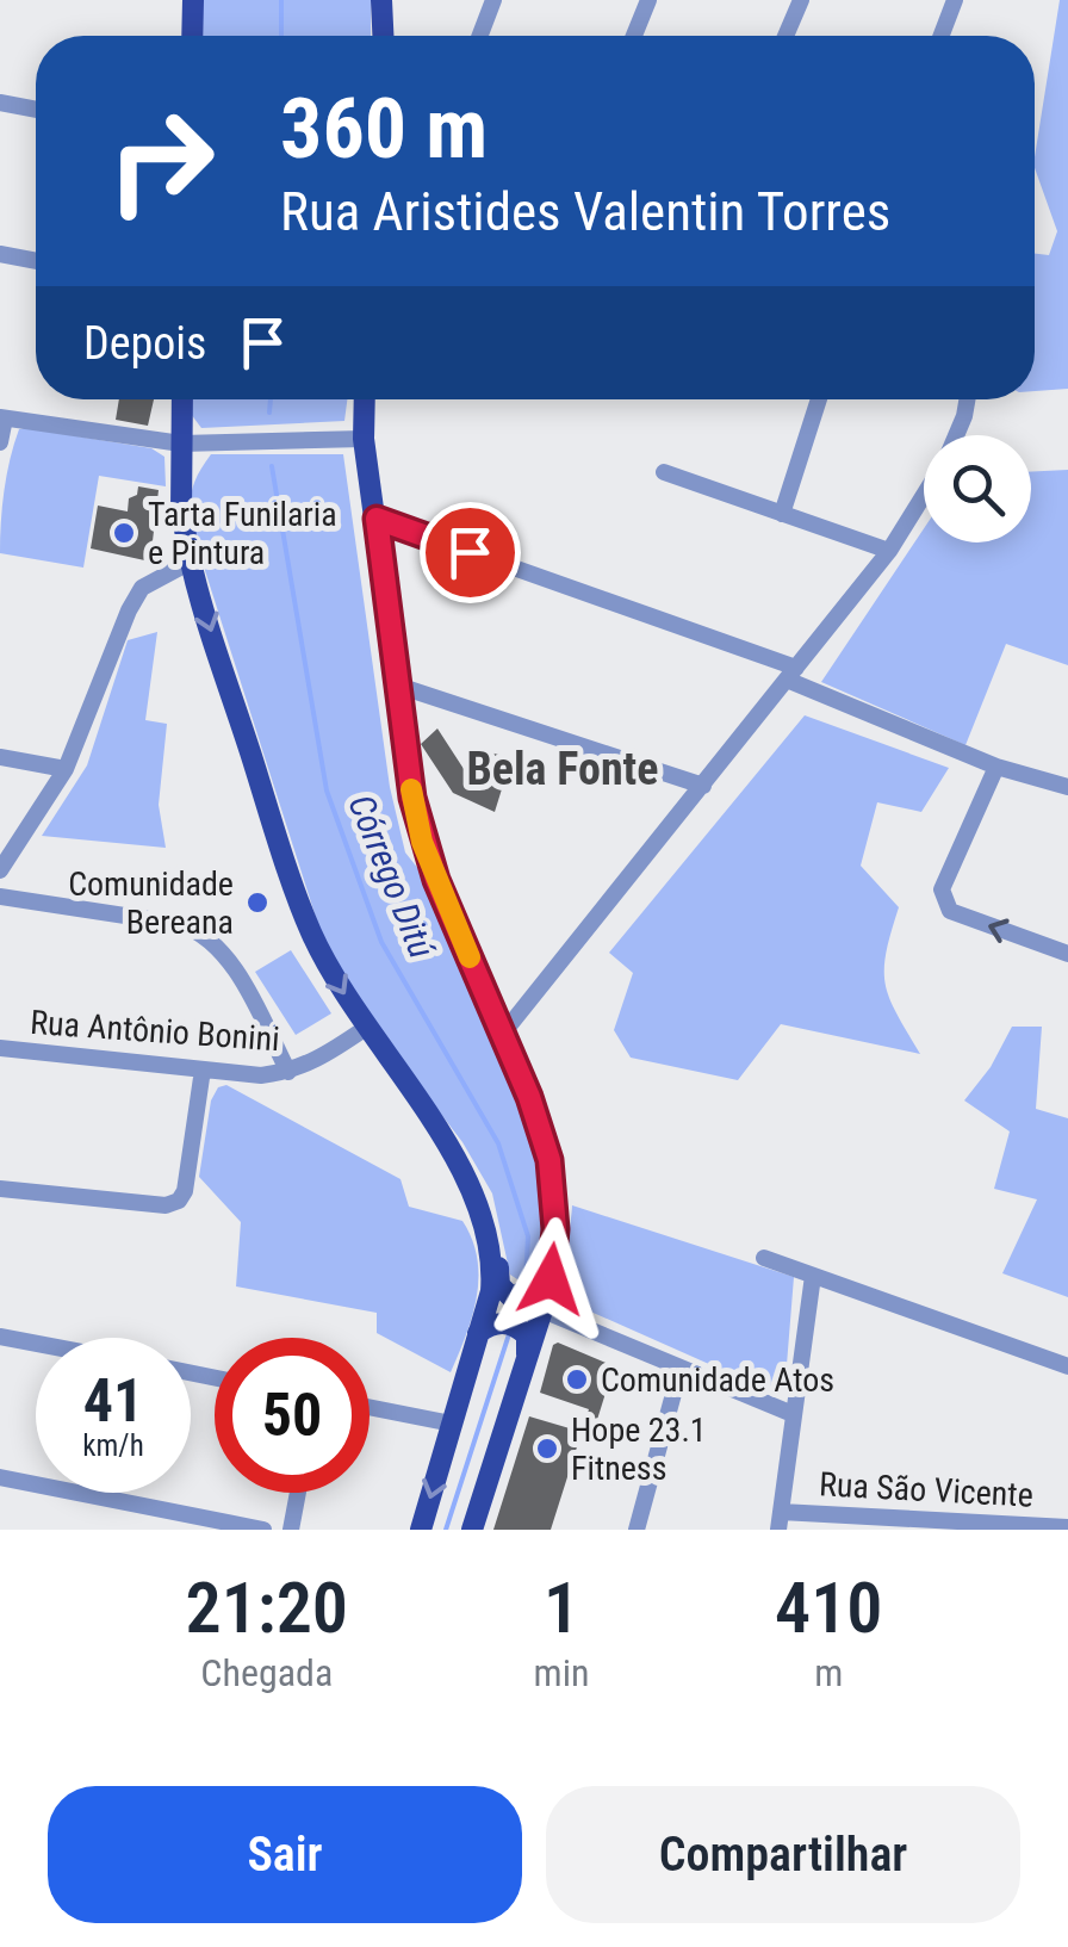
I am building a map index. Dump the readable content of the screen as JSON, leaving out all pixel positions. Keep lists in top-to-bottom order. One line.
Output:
{"streets":{"street":["Rua Antônio Bonini","Rua São Vicente"]},"districts":["Bela Fonte"],"water":["Córrego Ditú"],"places":["Tarta Funilaria e Pintura","Comunidade Bereana","Comunidade Atos","Hope 23.1 Fitness"],"page":{"turn":["360 m","Rua Aristides Valentin Torres"],"then":"Depois","speed":"41 km/h","limit":"50","eta":["21:20","Chegada","1","min","410","m"],"buttons":["Sair","Compartilhar"]}}
